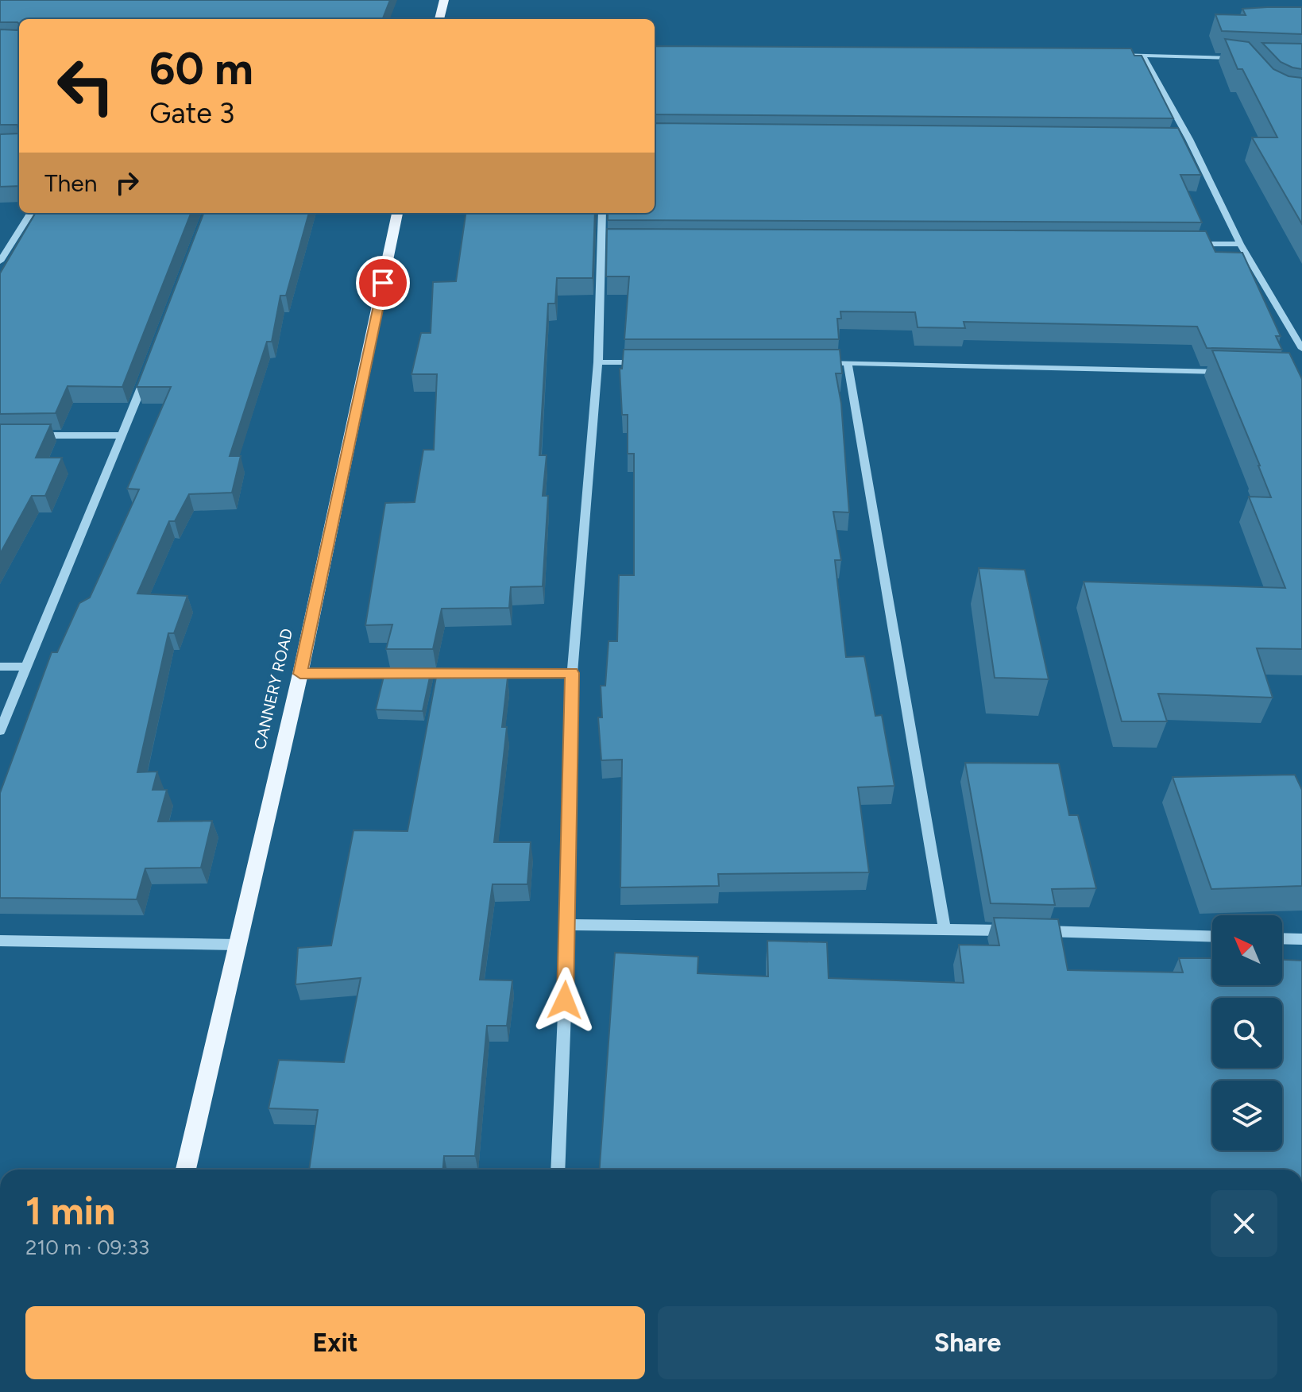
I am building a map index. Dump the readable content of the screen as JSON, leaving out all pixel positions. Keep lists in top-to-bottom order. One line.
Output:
{"streets":{"main road":["CANNERY ROAD"]},"north":"top left","page":{"turn":["60 m","Gate 3"],"then":"Then","heading":["1 min","210 m · 09:33"],"buttons":["Exit","Share"]}}
